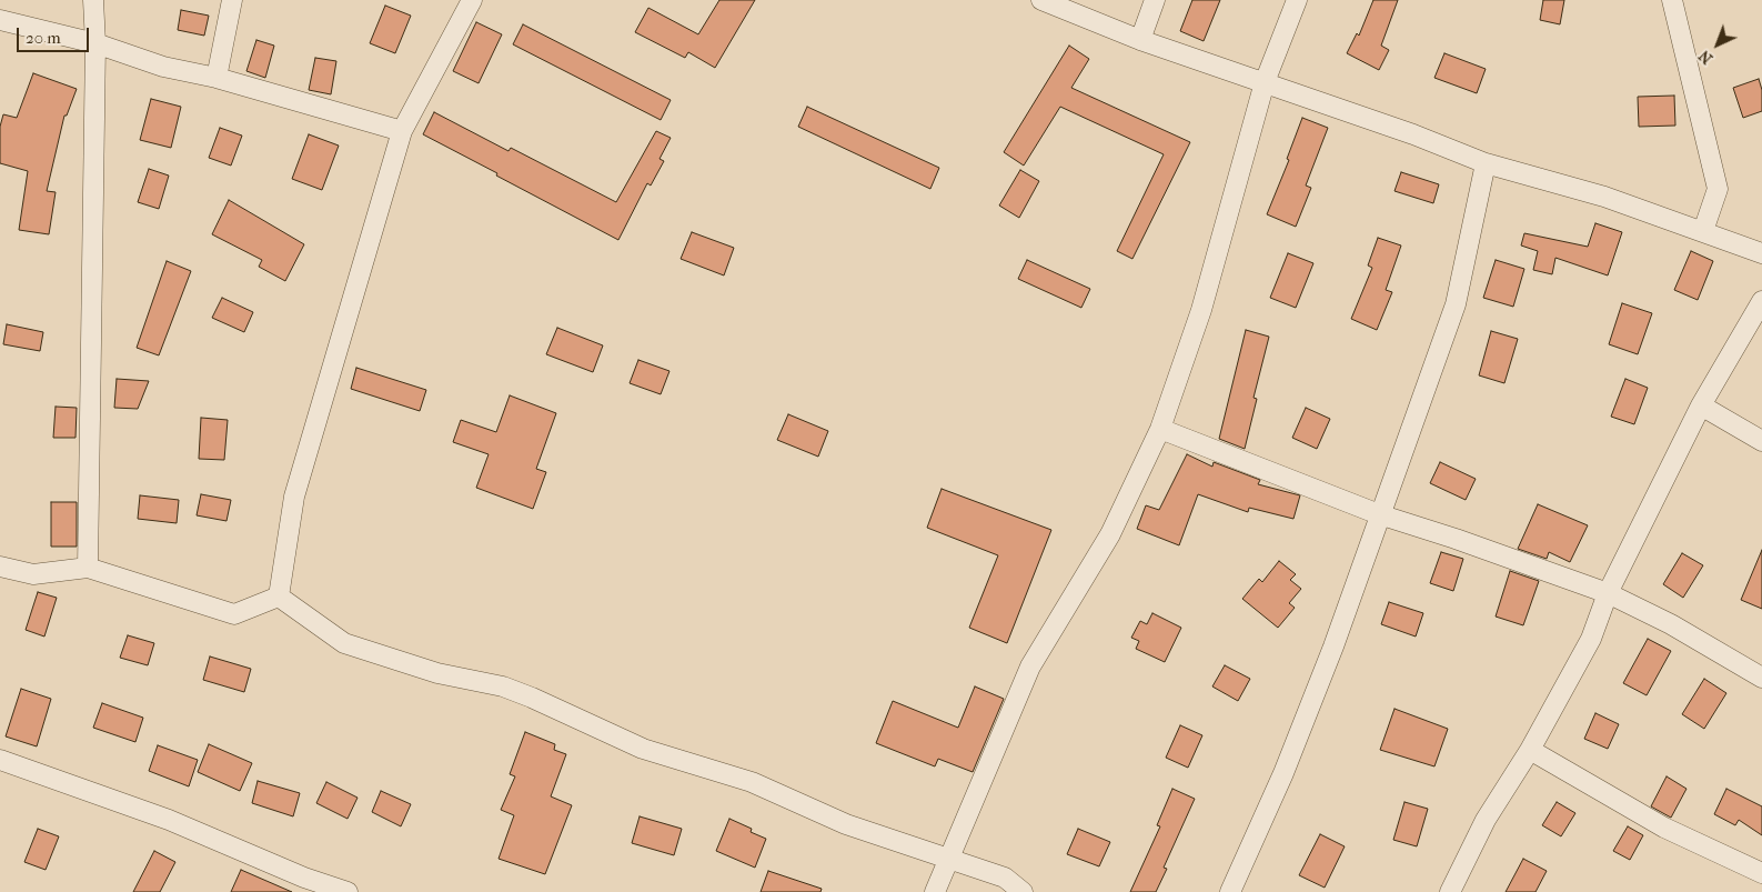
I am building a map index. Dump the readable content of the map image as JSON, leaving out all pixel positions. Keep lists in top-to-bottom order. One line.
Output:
{"scale_bar":"20 m","north":"bottom left"}
